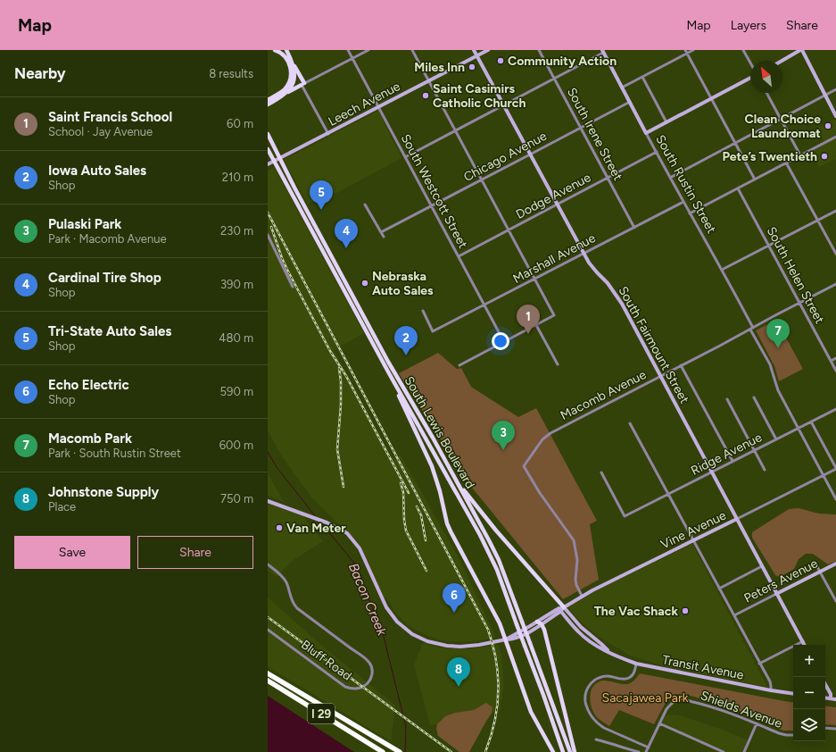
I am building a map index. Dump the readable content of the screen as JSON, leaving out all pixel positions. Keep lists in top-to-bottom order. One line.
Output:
{"streets":{"highway":["I 29"],"main road":["South Lewis Boulevard"],"street":["Leech Avenue","South Irene Street","Chicago Avenue","South Rustin Street","South Westcott Street","Dodge Avenue","Marshall Avenue","South Helen Street","South Fairmount Street","Macomb Avenue","Ridge Avenue","Vine Avenue","Peters Avenue","Bluff Road","Transit Avenue","Shields Avenue"]},"crossings":[["Leech Avenue","South Westcott Street"],["Leech Avenue","South Fairmount Street"],["Leech Avenue","South Lewis Boulevard"],["South Irene Street","Chicago Avenue"],["South Irene Street","Dodge Avenue"],["South Irene Street","Marshall Avenue"],["Chicago Avenue","South Rustin Street"],["Chicago Avenue","South Westcott Street"],["Chicago Avenue","South Fairmount Street"],["South Rustin Street","Dodge Avenue"],["South Rustin Street","Marshall Avenue"],["South Rustin Street","Macomb Avenue"],["South Rustin Street","Ridge Avenue"],["South Rustin Street","Vine Avenue"],["South Westcott Street","Dodge Avenue"],["South Westcott Street","Marshall Avenue"],["Dodge Avenue","South Fairmount Street"],["Marshall Avenue","South Fairmount Street"],["South Helen Street","Macomb Avenue"],["South Fairmount Street","Macomb Avenue"],["South Fairmount Street","Ridge Avenue"],["South Fairmount Street","Vine Avenue"],["South Fairmount Street","Peters Avenue"],["Macomb Avenue","Vine Avenue"],["Vine Avenue","Transit Avenue"]],"water":["Bacon Creek"],"parks":["Sacajawea Park"],"places":["Community Action","Miles Inn","Saint Casimirs Catholic Church","Clean Choice Laundromat","Pete’s Twentieth","Nebraska Auto Sales","Van Meter","The Vac Shack"],"north":"top left","page":{"header":"Map","nav":["Map","Layers","Share"],"heading":["Nearby","8 results"],"list":[{"mark":"1","name":"Saint Francis School","note":"School · Jay Avenue","value":"60 m"},{"mark":"2","name":"Iowa Auto Sales","note":"Shop","value":"210 m"},{"mark":"3","name":"Pulaski Park","note":"Park · Macomb Avenue","value":"230 m"},{"mark":"4","name":"Cardinal Tire Shop","note":"Shop","value":"390 m"},{"mark":"5","name":"Tri-State Auto Sales","note":"Shop","value":"480 m"},{"mark":"6","name":"Echo Electric","note":"Shop","value":"590 m"},{"mark":"7","name":"Macomb Park","note":"Park · South Rustin Street","value":"600 m"},{"mark":"8","name":"Johnstone Supply","note":"Place","value":"750 m"}],"pins":["5","4","1","7","2","3","6","8"],"buttons":["Save","Share"],"map_buttons":["+","−"]}}
